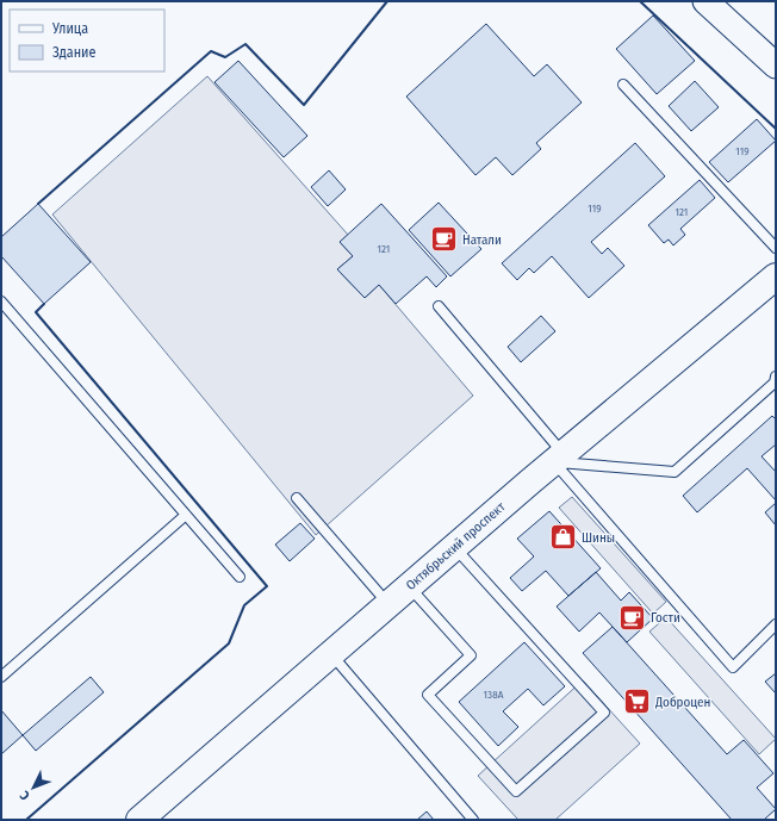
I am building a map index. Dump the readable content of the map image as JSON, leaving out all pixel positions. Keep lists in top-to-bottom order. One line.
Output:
{"streets":{"main road":["Октябрьский проспект"]},"places":{"cafe":["Натали","Гости"],"shop":["Шины"],"supermarket":["Доброцен"]},"house_numbers":["119","119","121","121","138А"],"legend":["Улица","Здание"],"north":"bottom left"}
